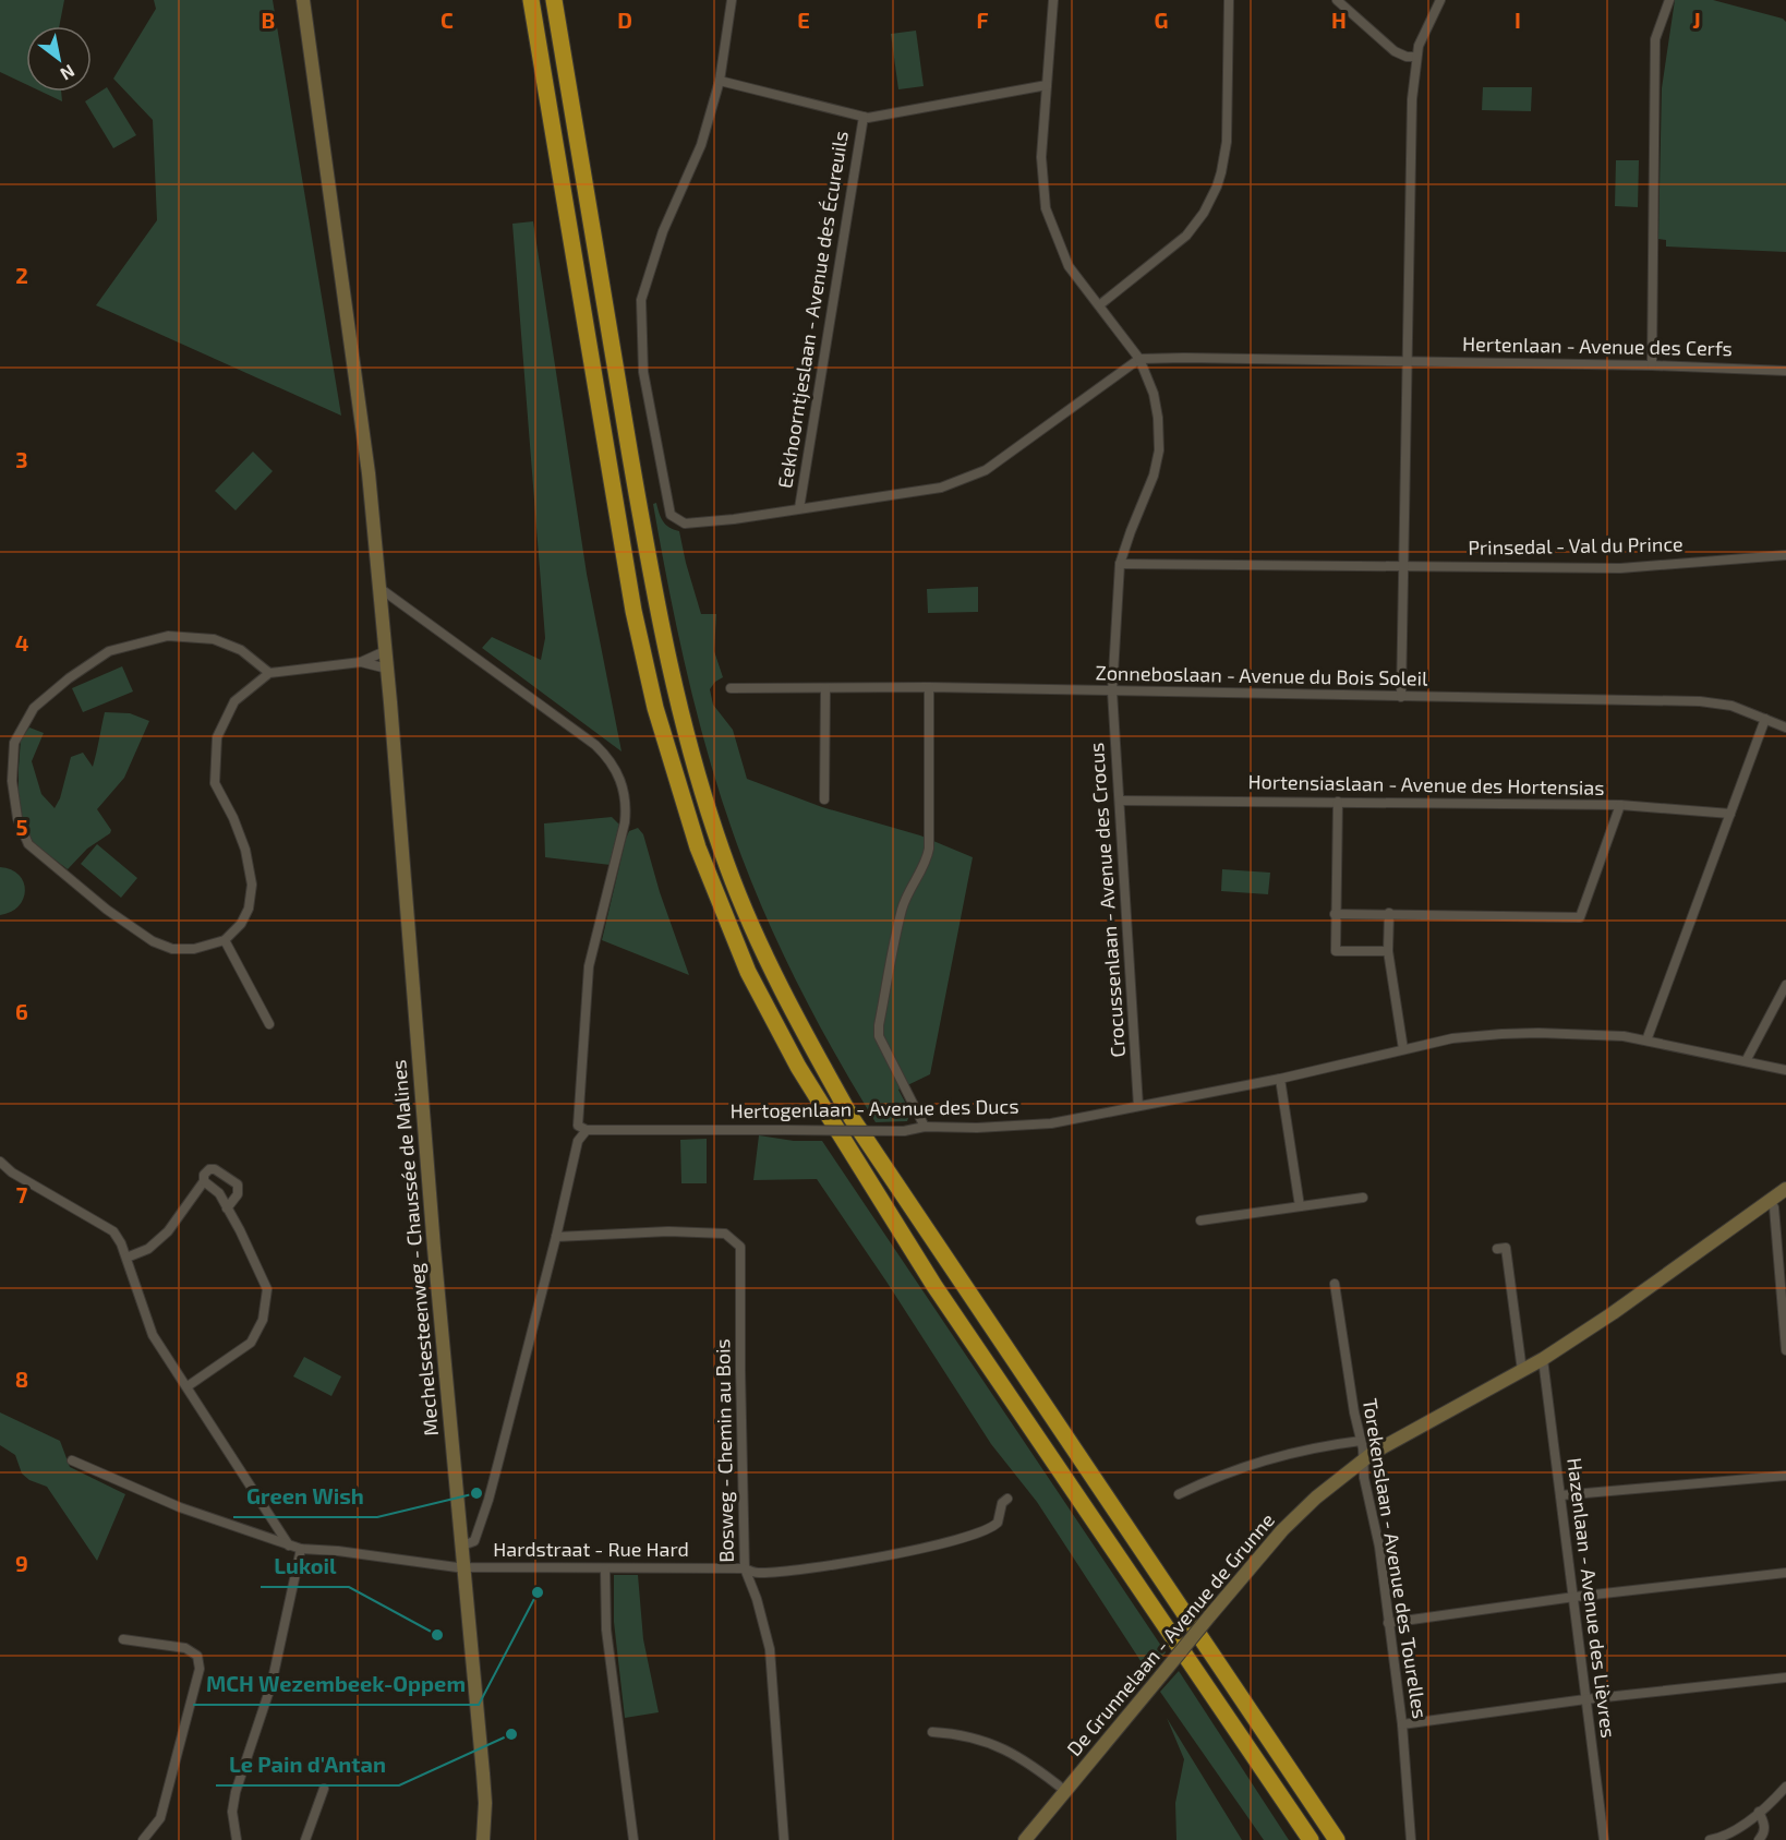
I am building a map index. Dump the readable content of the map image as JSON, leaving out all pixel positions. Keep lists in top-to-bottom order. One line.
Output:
{"streets":{"main road":["Mechelsesteenweg - Chaussée de Malines","De Grunnelaan - Avenue de Grunne"],"street":["Eekhoorntjeslaan - Avenue des Écureuils","Hertenlaan - Avenue des Cerfs","Prinsedal - Val du Prince","Zonneboslaan - Avenue du Bois Soleil","Hortensiaslaan - Avenue des Hortensias","Crocussenlaan - Avenue des Crocus","Hertogenlaan - Avenue des Ducs","Bosweg - Chemin au Bois","Hardstraat - Rue Hard","Torekenslaan - Avenue des Tourelles","Hazenlaan - Avenue des Lièvres"]},"crossings":[["Hertenlaan - Avenue des Cerfs","Crocussenlaan - Avenue des Crocus"],["Prinsedal - Val du Prince","Crocussenlaan - Avenue des Crocus"],["Zonneboslaan - Avenue du Bois Soleil","Crocussenlaan - Avenue des Crocus"],["Hortensiaslaan - Avenue des Hortensias","Crocussenlaan - Avenue des Crocus"],["Crocussenlaan - Avenue des Crocus","Hertogenlaan - Avenue des Ducs"],["Mechelsesteenweg - Chaussée de Malines","Hardstraat - Rue Hard"],["Bosweg - Chemin au Bois","Hardstraat - Rue Hard"],["Torekenslaan - Avenue des Tourelles","De Grunnelaan - Avenue de Grunne"],["Hazenlaan - Avenue des Lièvres","De Grunnelaan - Avenue de Grunne"]],"places":["Green Wish","MCH Wezembeek-Oppem","Lukoil","Le Pain d'Antan"],"north":"bottom right","grid":{"columns":["B","C","D","E","F","G","H","I","J"],"rows":["2","3","4","5","6","7","8","9"]}}
